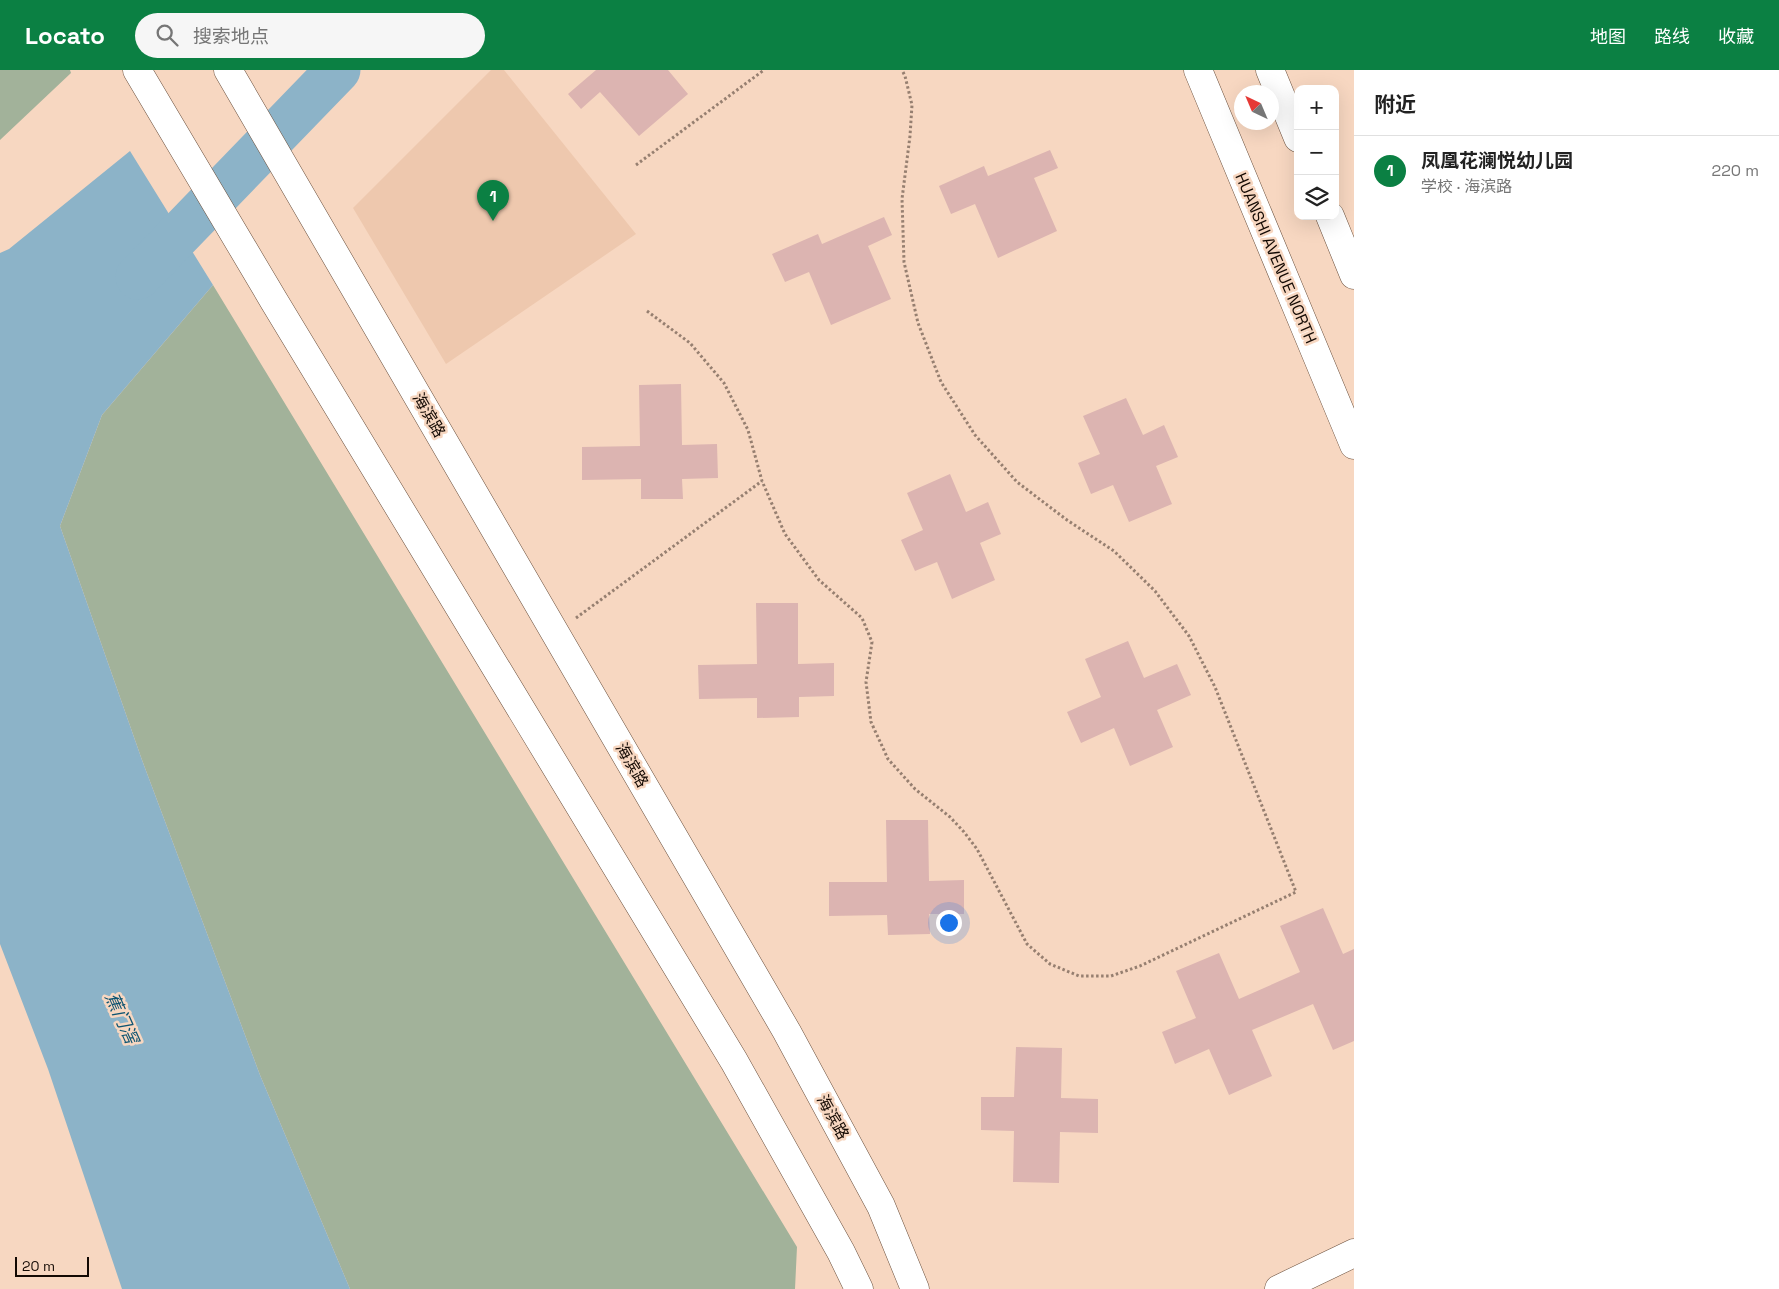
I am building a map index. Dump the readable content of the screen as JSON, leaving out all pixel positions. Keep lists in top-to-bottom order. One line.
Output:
{"streets":{"street":["HUANSHI AVENUE NORTH","海滨路"]},"water":["蕉门滘"],"scale_bar":"20 m","north":"top left","page":{"header":"Locato","search":"搜索地点","nav":["地图","路线","收藏"],"heading":"附近","map_buttons":["+","−"],"list":[{"mark":"1","name":"凤凰花澜悦幼儿园","note":"学校 · 海滨路","value":"220 m"}],"pins":"1","scale":"20 m"}}
